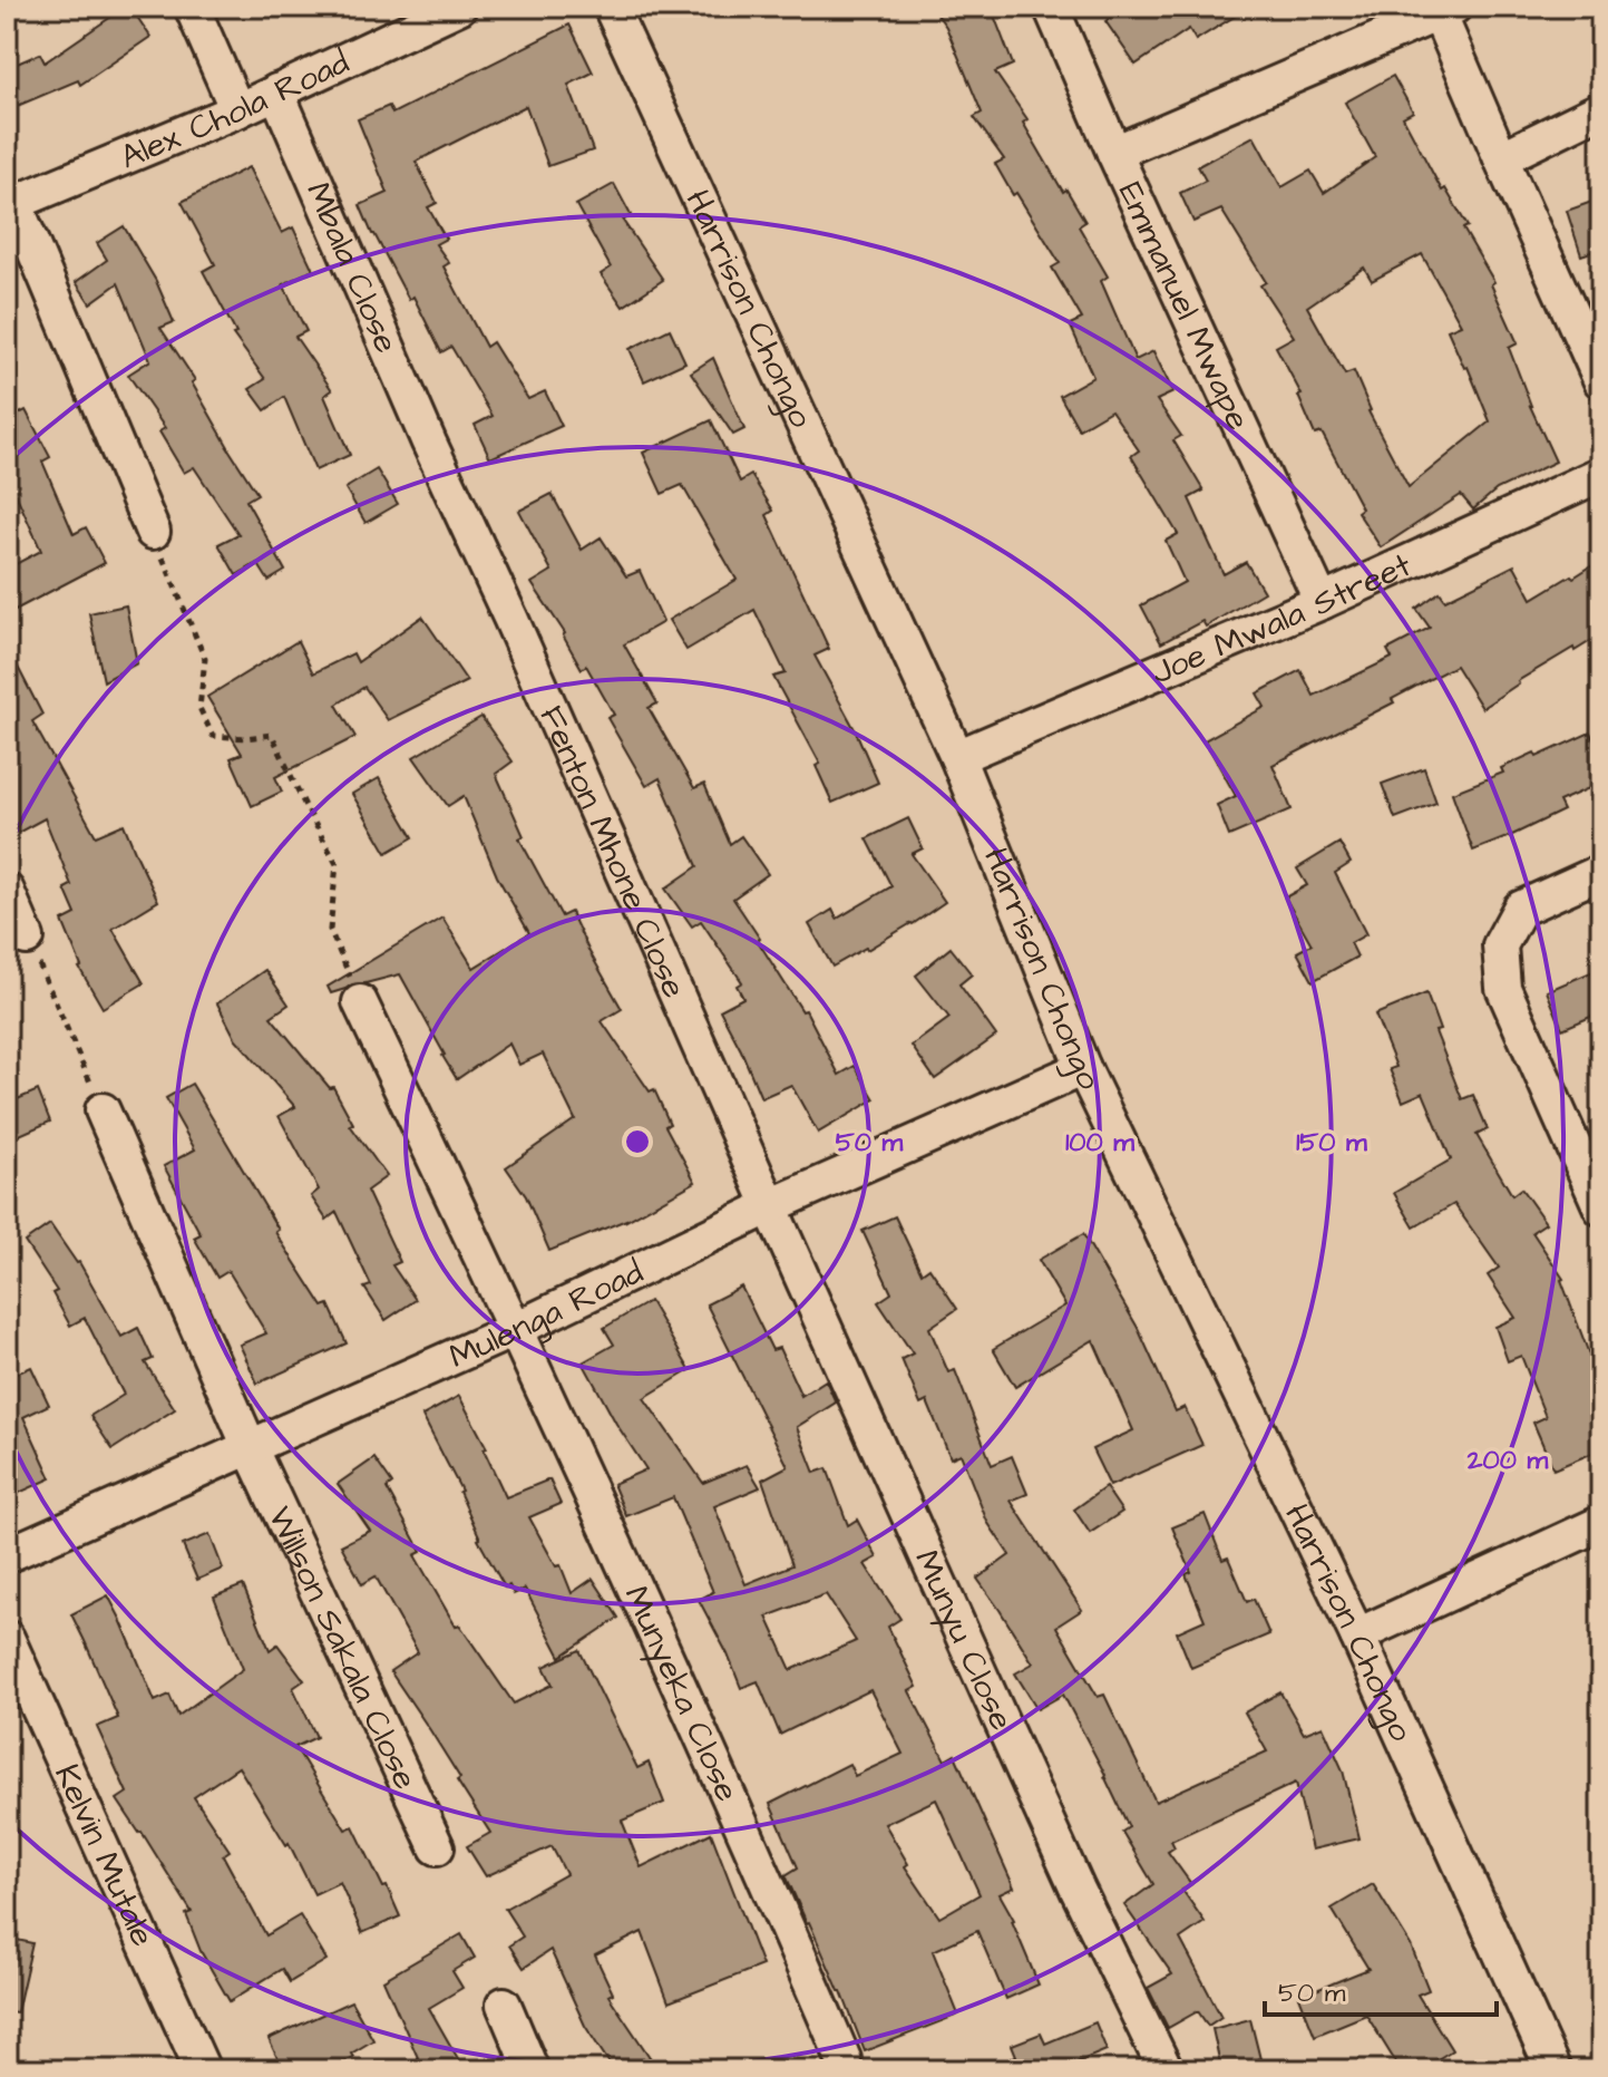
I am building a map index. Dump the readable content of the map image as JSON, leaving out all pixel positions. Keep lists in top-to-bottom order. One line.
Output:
{"streets":{"street":["Alex Chola Road","Mbala Close","Emmanuel Mwape","Harrison Chongo","Joe Mwala Street","Fenton Mhone Close","Mulenga Road","Munyu Close","Willson Sakala Close","Munyeka Close","Kelvin Mutale"]},"crossings":[["Alex Chola Road","Mbala Close"],["Mbala Close","Fenton Mhone Close"],["Emmanuel Mwape","Joe Mwala Street"],["Harrison Chongo","Joe Mwala Street"],["Harrison Chongo","Mulenga Road"],["Fenton Mhone Close","Mulenga Road"],["Fenton Mhone Close","Munyu Close"],["Mulenga Road","Munyu Close"],["Mulenga Road","Willson Sakala Close"],["Mulenga Road","Munyeka Close"]],"scale_bar":"50 m","rings":["50 m","100 m","150 m","200 m"]}
